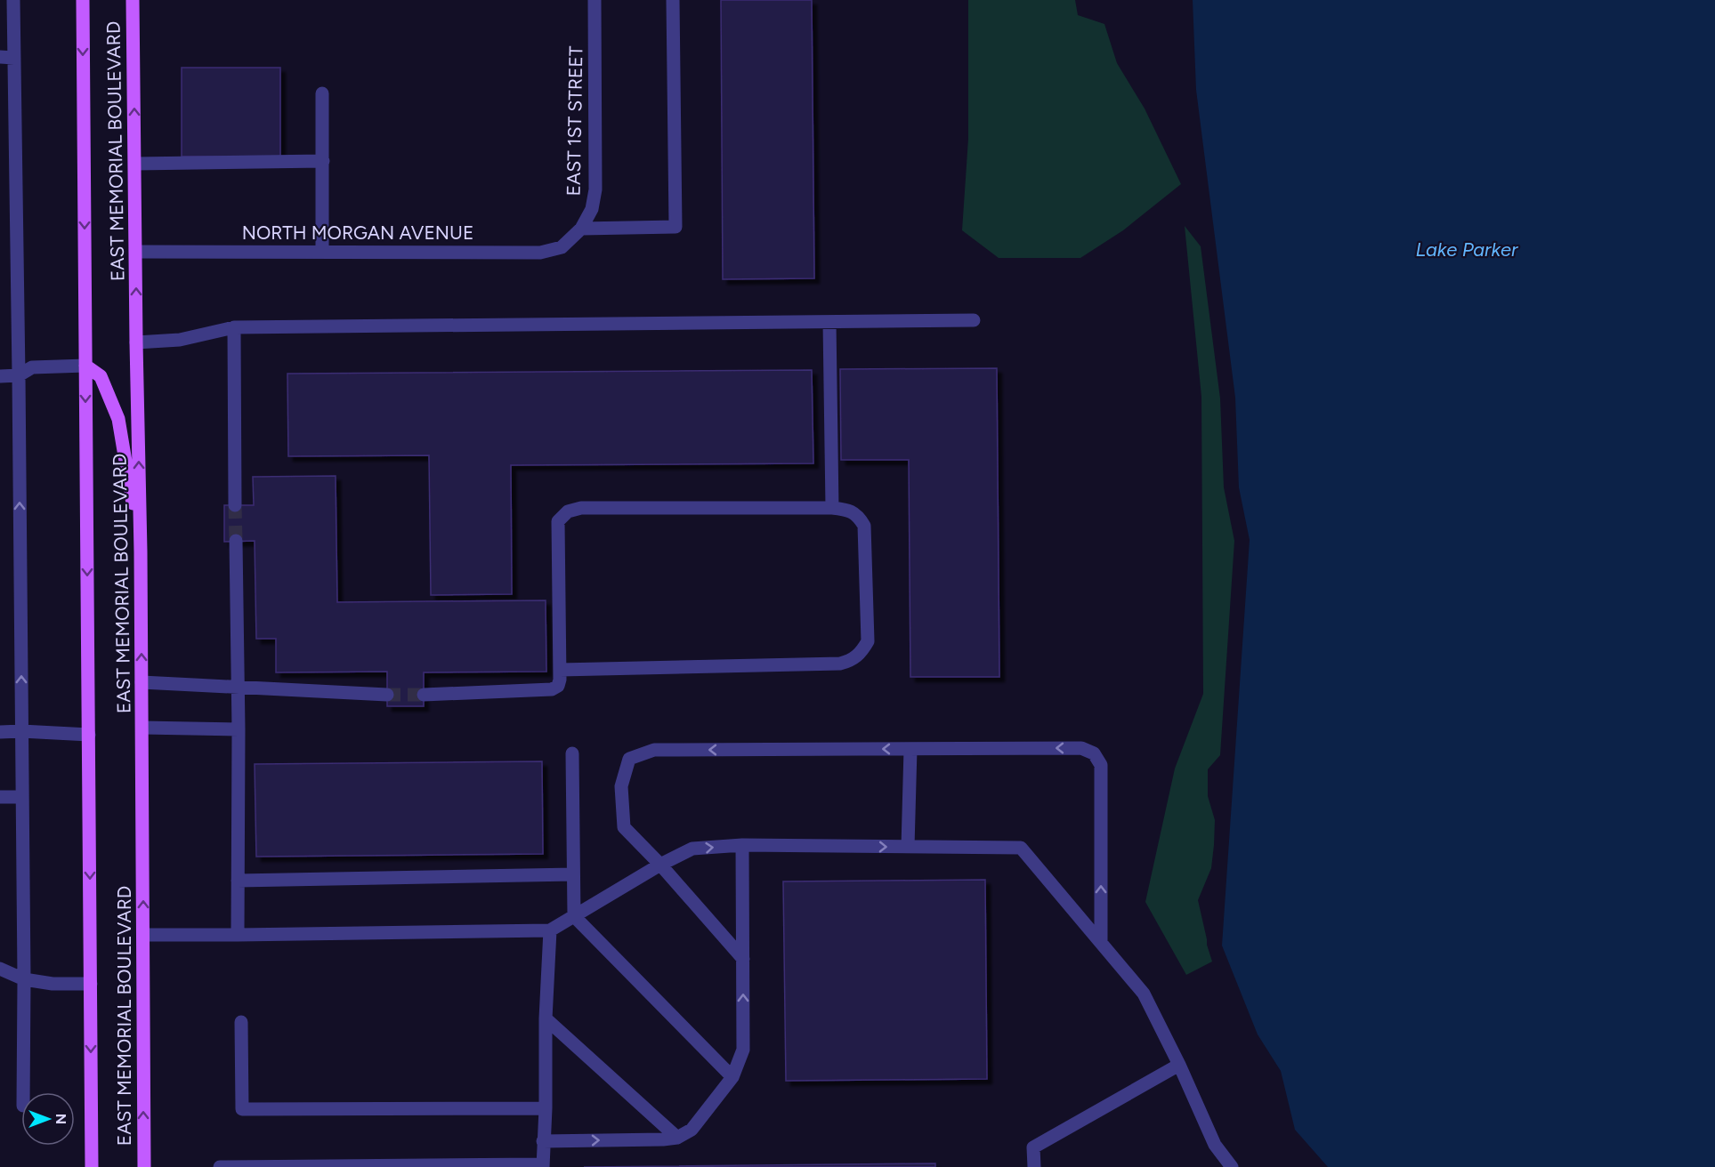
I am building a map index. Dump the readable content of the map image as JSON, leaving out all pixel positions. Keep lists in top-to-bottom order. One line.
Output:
{"streets":{"main road":["EAST MEMORIAL BOULEVARD"],"street":["EAST 1ST STREET","NORTH MORGAN AVENUE"]},"crossings":[["EAST 1ST STREET","NORTH MORGAN AVENUE"],["EAST MEMORIAL BOULEVARD","NORTH MORGAN AVENUE"]],"water":["Lake Parker"],"north":"right"}
